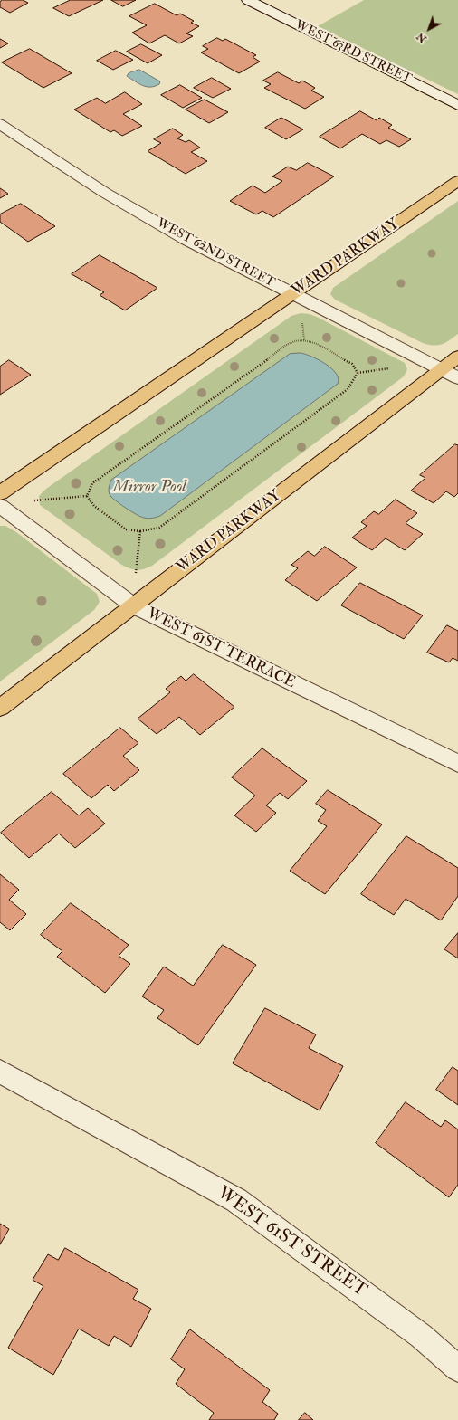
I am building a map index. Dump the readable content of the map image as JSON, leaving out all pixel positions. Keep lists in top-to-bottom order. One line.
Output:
{"streets":{"main road":["WARD PARKWAY"],"street":["WEST 63RD STREET","WEST 62ND STREET","WEST 61ST TERRACE","WEST 61ST STREET"]},"crossings":[["WEST 62ND STREET","WARD PARKWAY"],["WARD PARKWAY","WEST 61ST TERRACE"]],"water":["Mirror Pool"],"north":"bottom left"}
